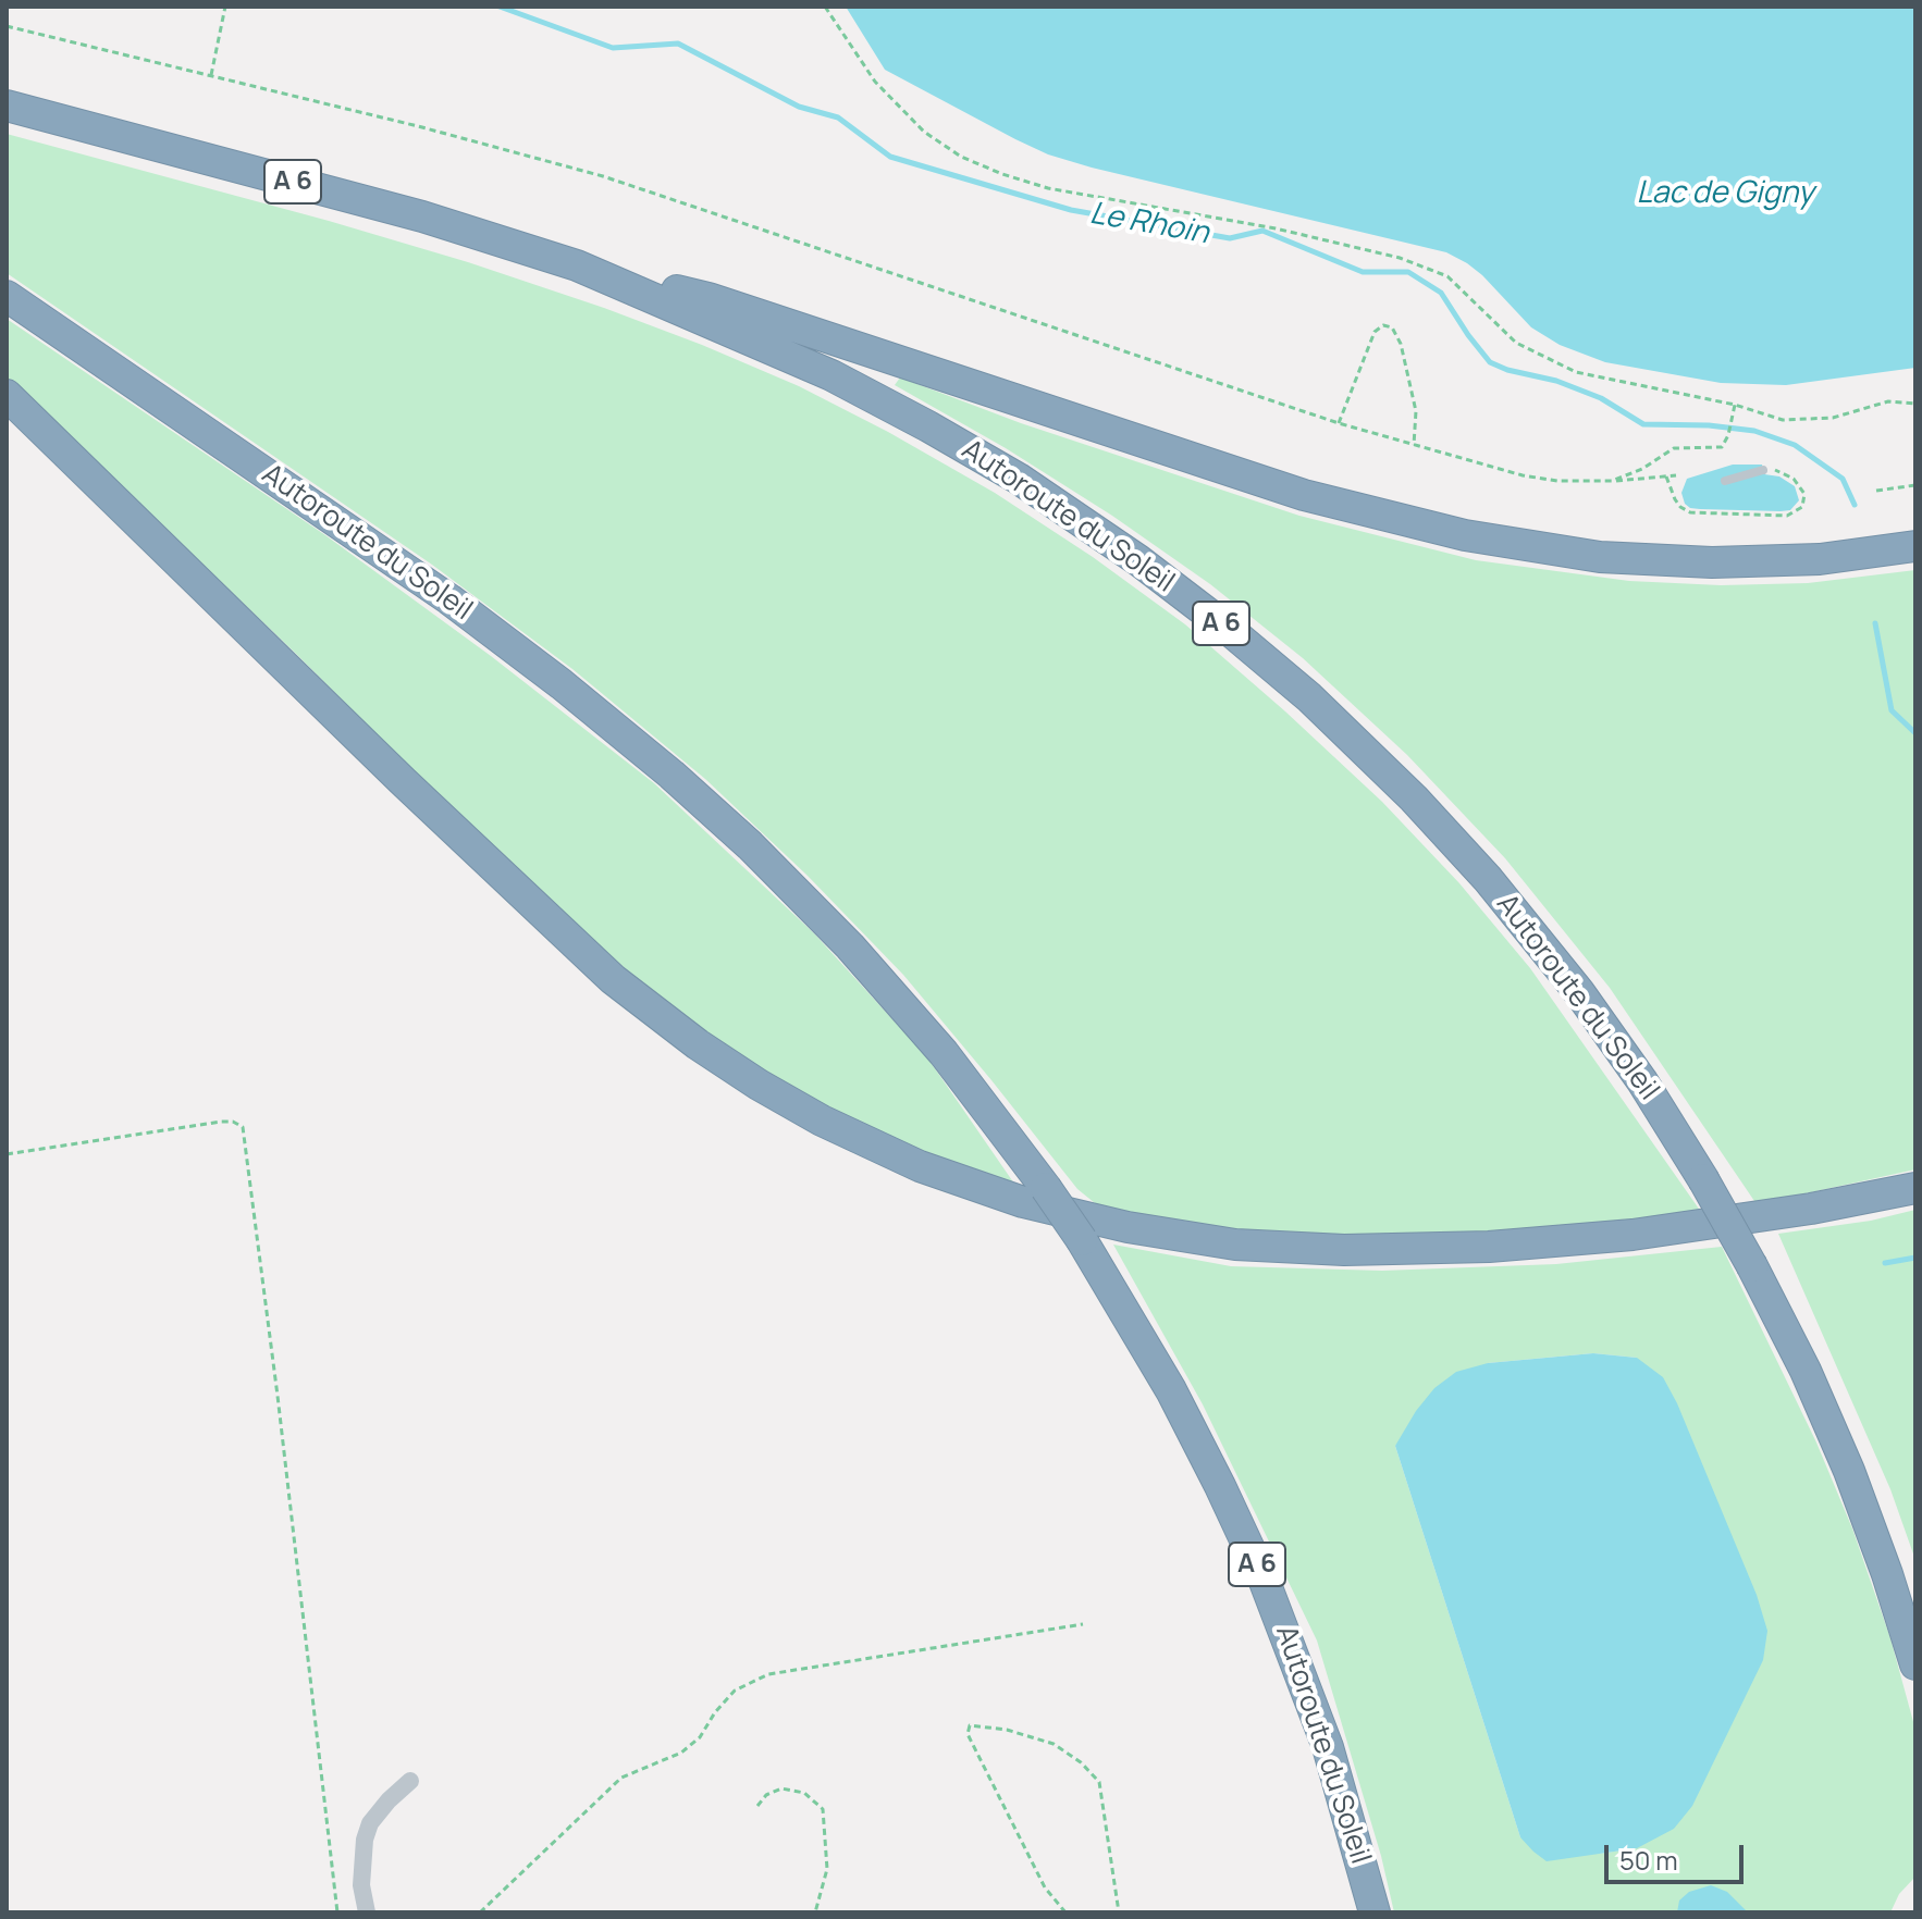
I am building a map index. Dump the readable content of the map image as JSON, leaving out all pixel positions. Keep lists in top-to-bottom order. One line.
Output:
{"streets":{"highway":["A 6","Autoroute du Soleil"]},"water":["Lac de Gigny","Le Rhoin"],"scale_bar":"50 m"}
